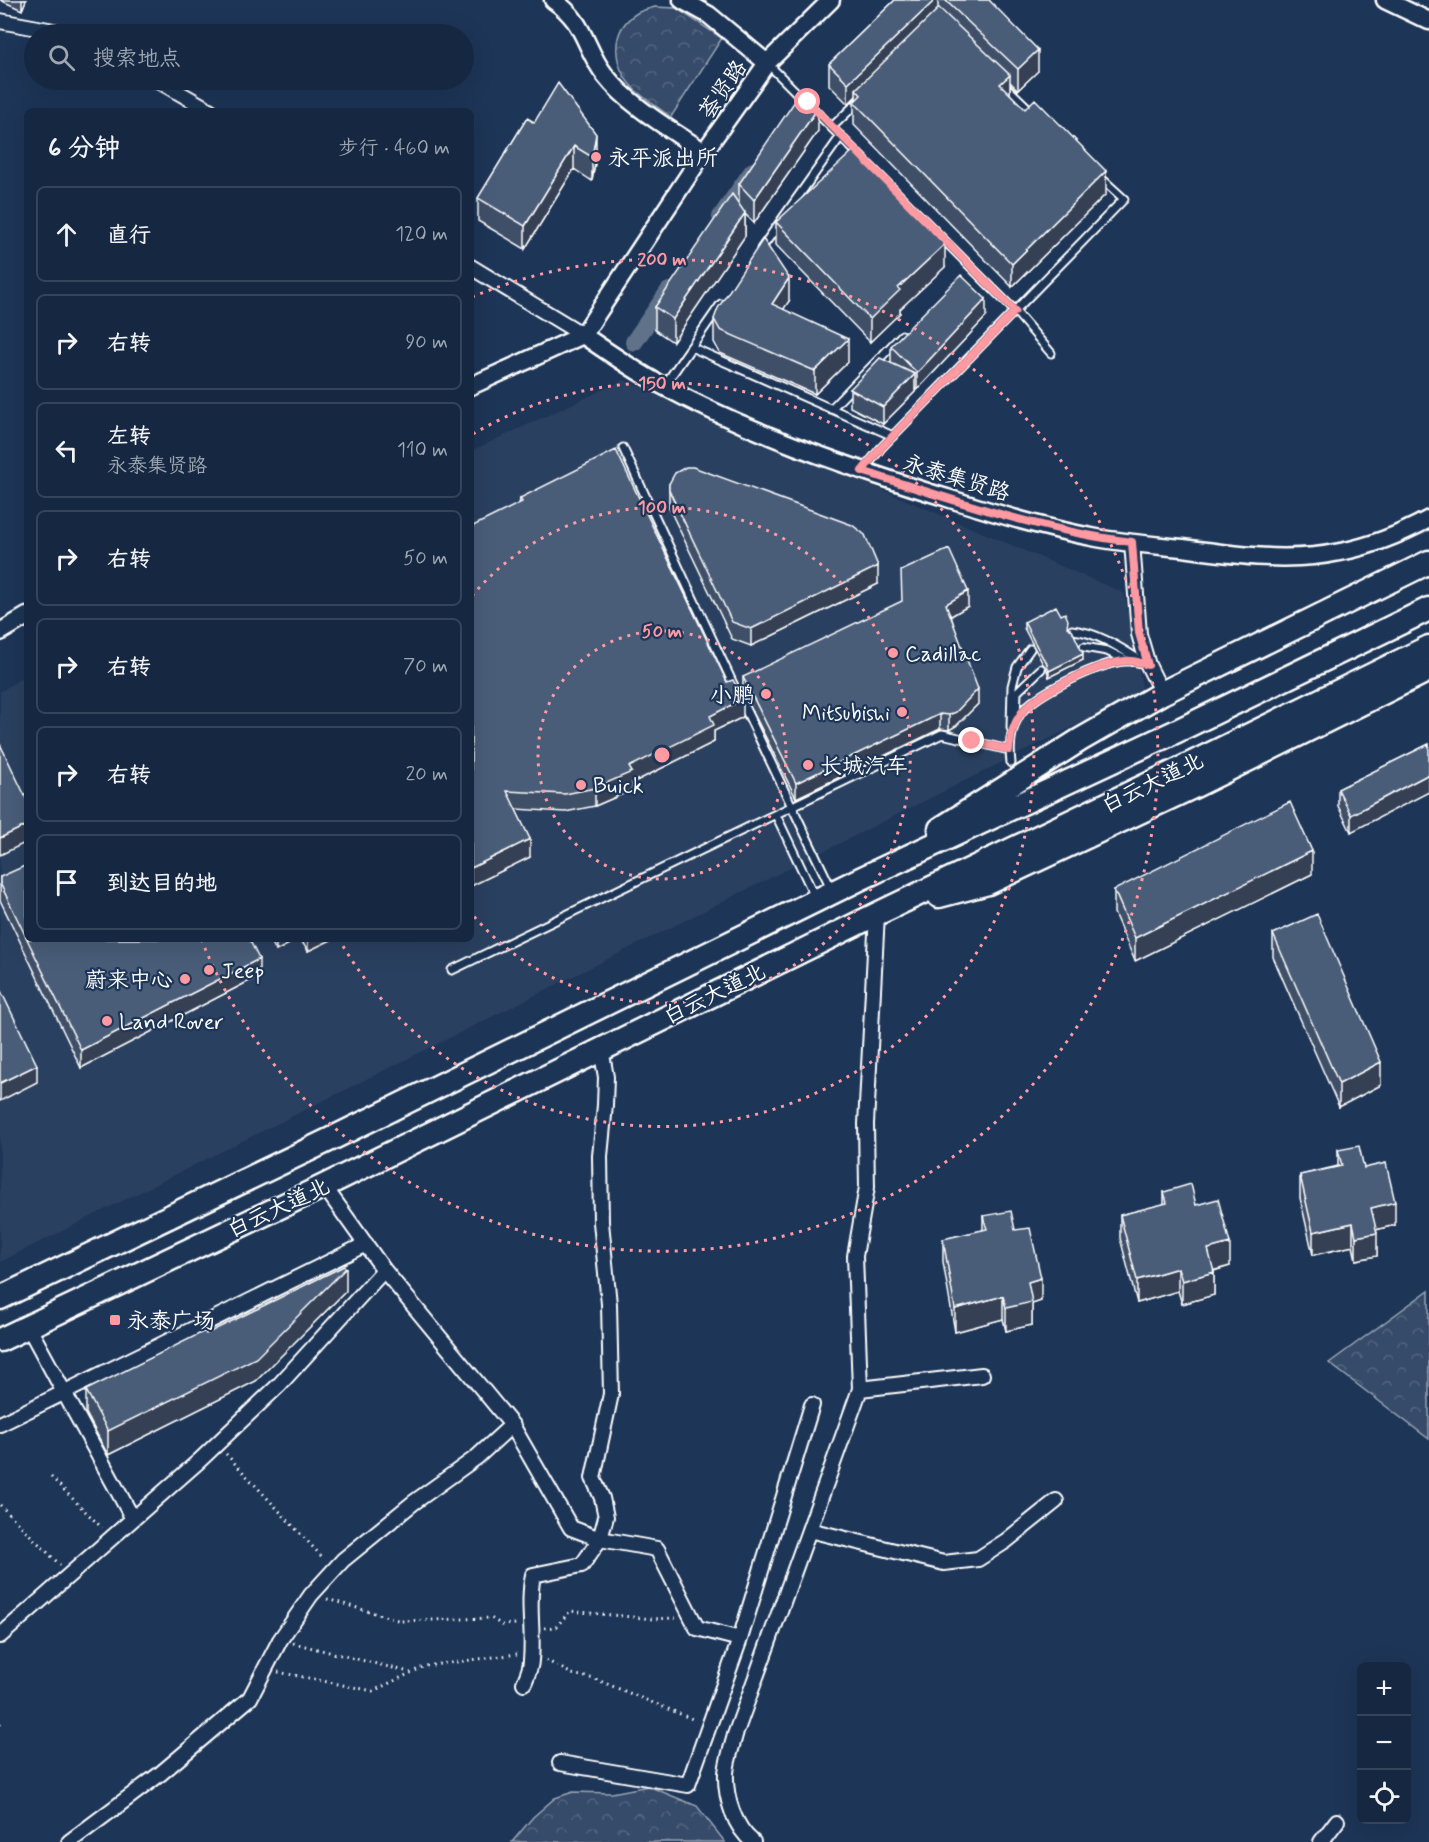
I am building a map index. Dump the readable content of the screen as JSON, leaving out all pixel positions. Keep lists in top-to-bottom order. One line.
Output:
{"streets":{"highway":["白云大道北"],"street":["荟贤路","永泰集贤路"]},"crossings":[["荟贤路","永泰集贤路"]],"places":{"other":["永平派出所","Cadillac","小鹏","Mitsubishi","长城汽车","Buick","Jeep","蔚来中心","Land Rover"],"transit":["永泰广场"]},"page":{"search":"搜索地点","heading":["6 分钟","步行 · 460 m"],"list":[["直行","120 m"],["右转","90 m"],["左转","永泰集贤路","110 m"],["右转","50 m"],["右转","70 m"],["右转","20 m"],"到达目的地"],"map_buttons":["+","−"]},"rings":["200 m","150 m","100 m","50 m"]}
